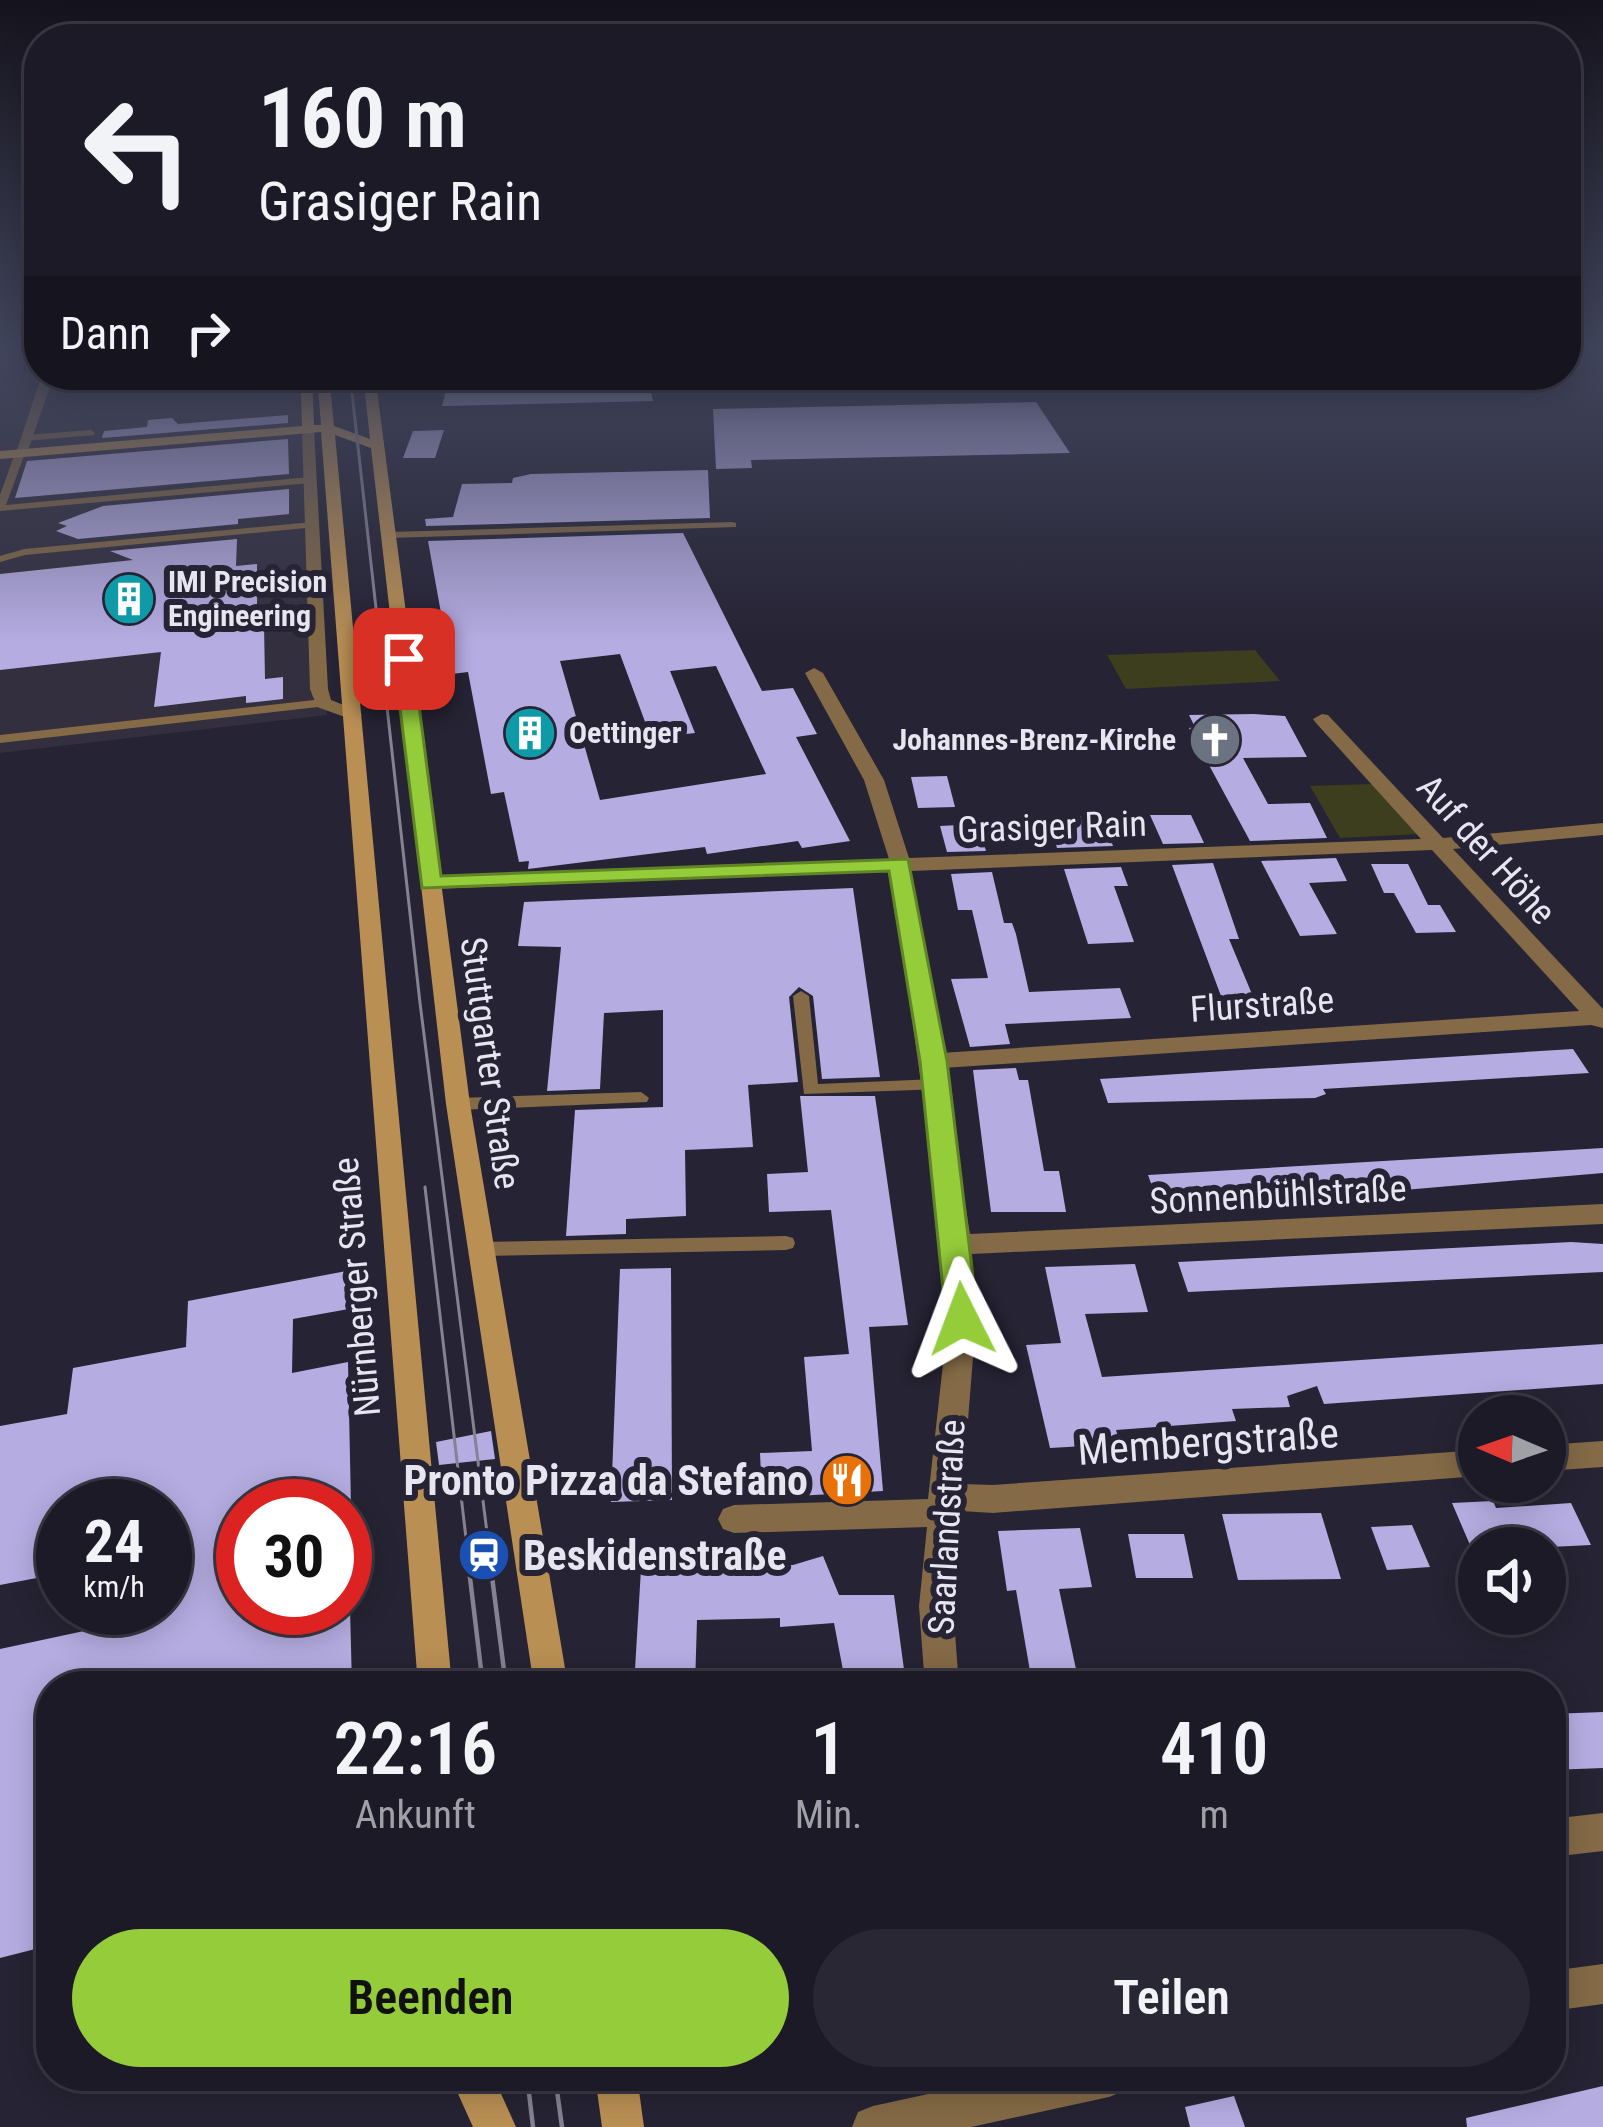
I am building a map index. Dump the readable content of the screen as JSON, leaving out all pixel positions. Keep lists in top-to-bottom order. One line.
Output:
{"streets":{"main road":["Stuttgarter Straße","Nürnberger Straße"],"street":["Grasiger Rain","Auf der Höhe","Flurstraße","Sonnenbühlstraße","Membergstraße","Saarlandstraße"]},"crossings":[["Grasiger Rain","Auf der Höhe"],["Grasiger Rain","Stuttgarter Straße"],["Grasiger Rain","Saarlandstraße"],["Auf der Höhe","Flurstraße"],["Flurstraße","Saarlandstraße"],["Sonnenbühlstraße","Saarlandstraße"],["Membergstraße","Saarlandstraße"]],"places":{"building":["IMI Precision Engineering","Oettinger"],"church":["Johannes-Brenz-Kirche"],"restaurant":["Pronto Pizza da Stefano"],"station":["Beskidenstraße"]},"north":"left","page":{"turn":["160 m","Grasiger Rain"],"then":"Dann","speed":"24 km/h","limit":"30","eta":["22:16","Ankunft","1","Min.","410","m"],"buttons":["Beenden","Teilen"]}}
